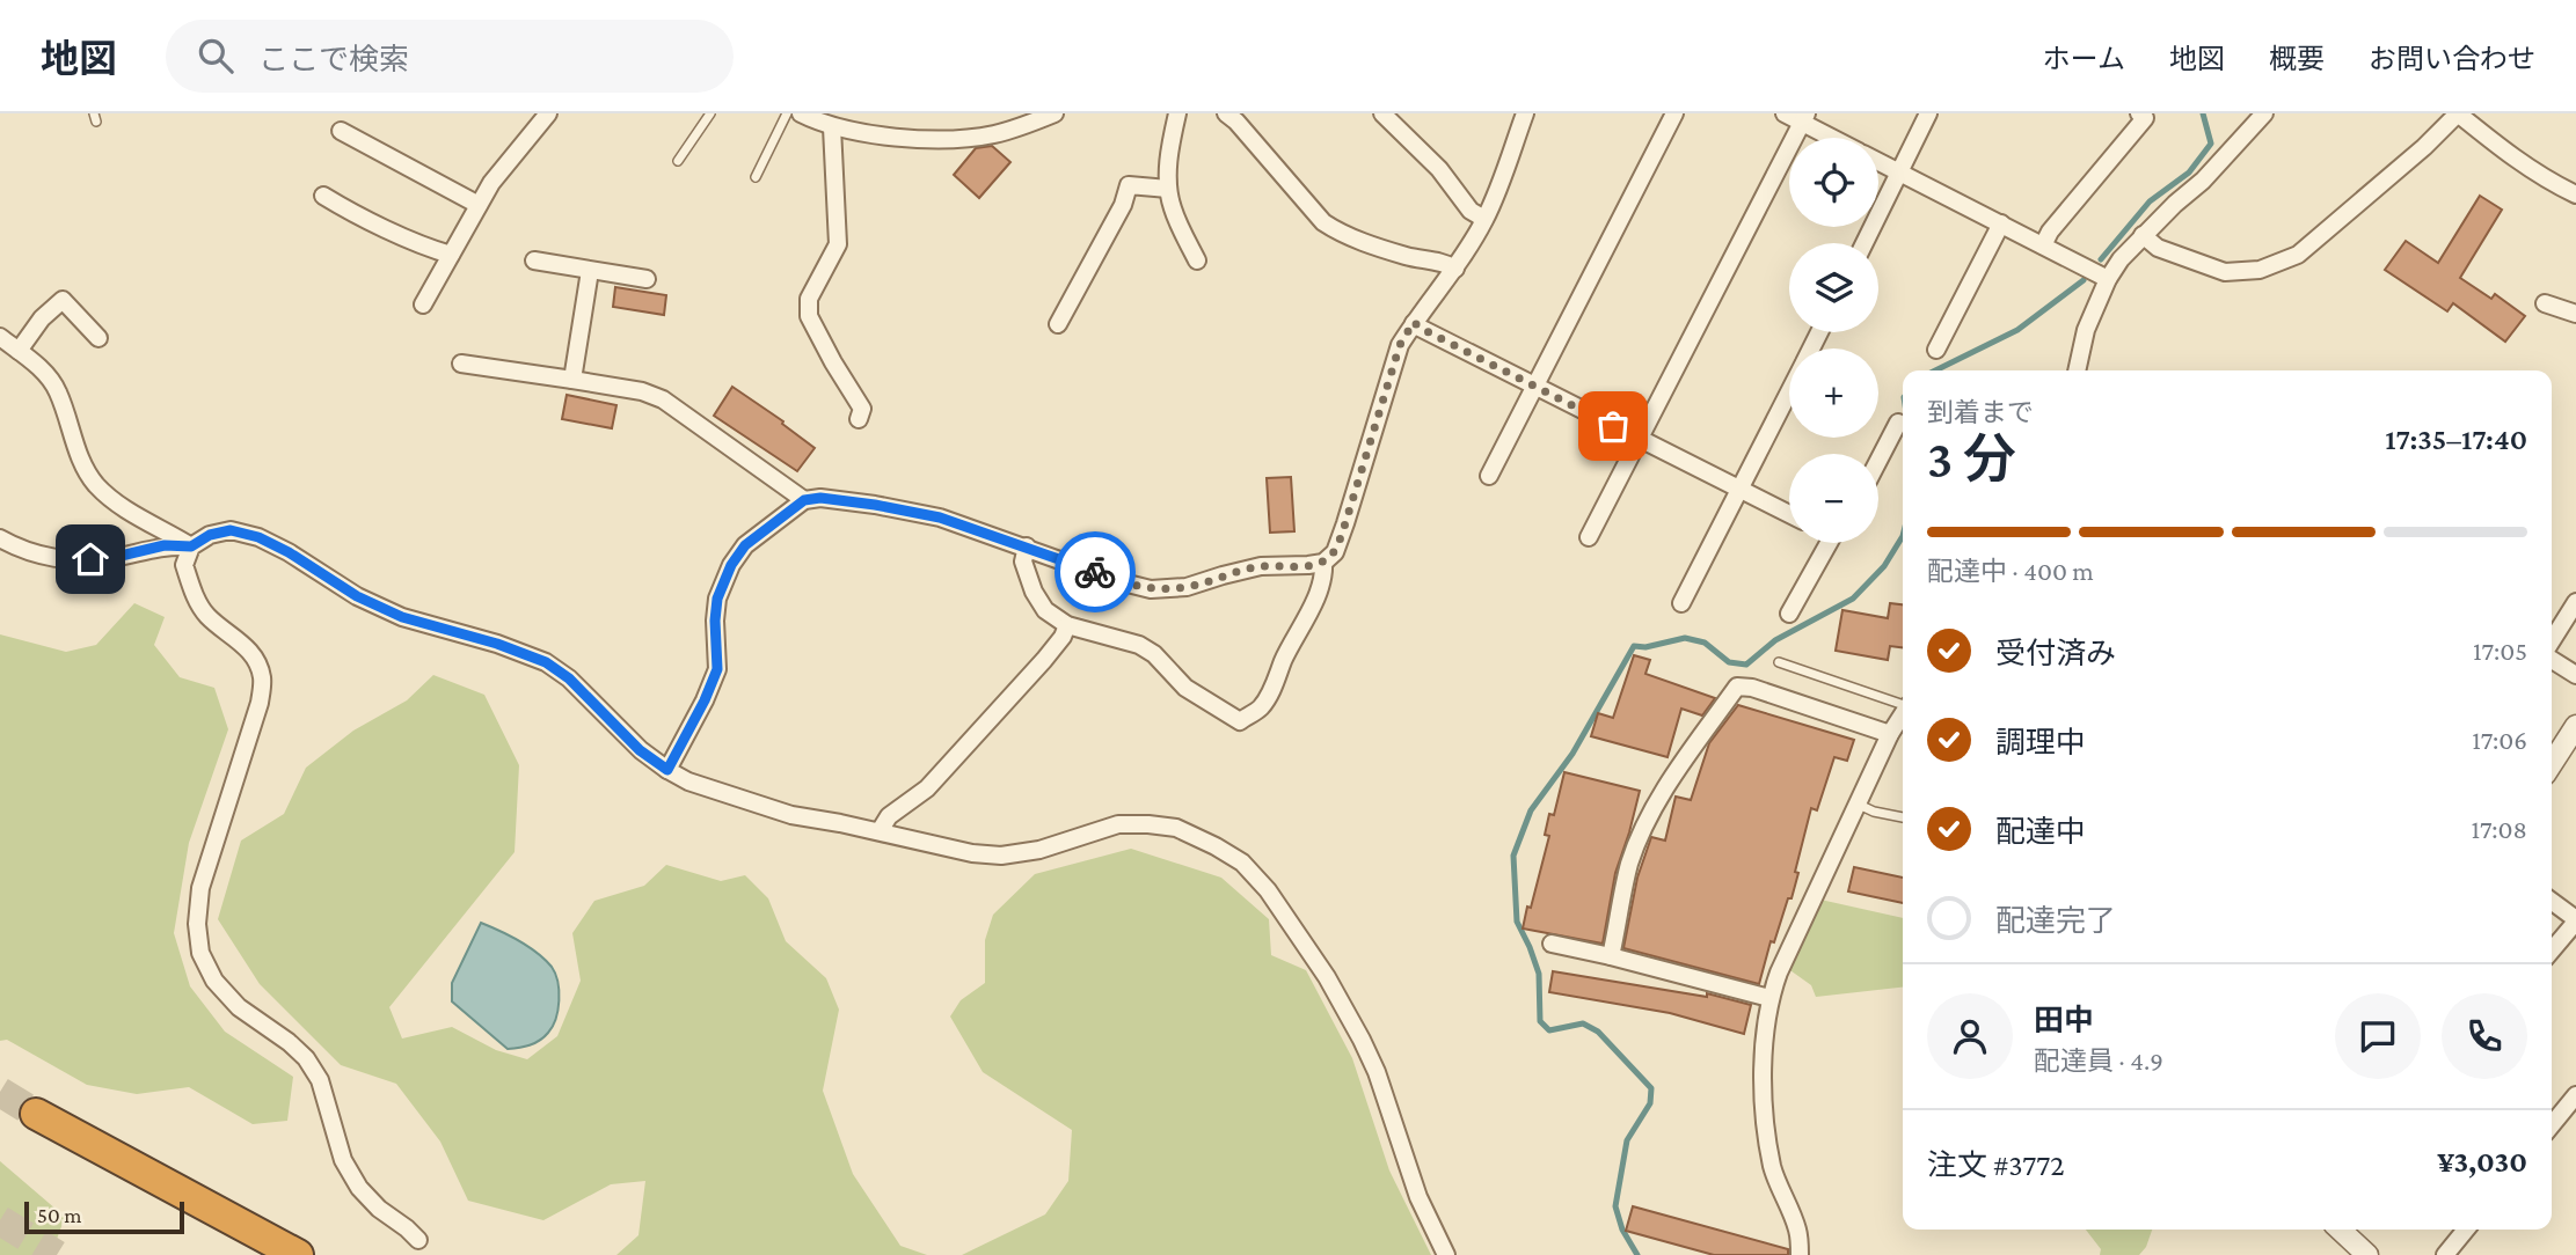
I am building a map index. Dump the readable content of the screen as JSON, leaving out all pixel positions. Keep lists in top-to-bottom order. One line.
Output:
{"scale_bar":"50 m","page":{"header":"地図","search":"ここで検索","nav":["ホーム","地図","概要","お問い合わせ"],"map_buttons":["+","−"],"heading":["3 分","到着まで","17:35–17:40"],"panel":["田中","配達員 · 4.9","注文 #3772","¥3,030"],"bar":"配達中 · 400 m","list":[["受付済み","17:05"],["調理中","17:06"],["配達中","17:08"],"配達完了"],"scale":"50 m"}}
